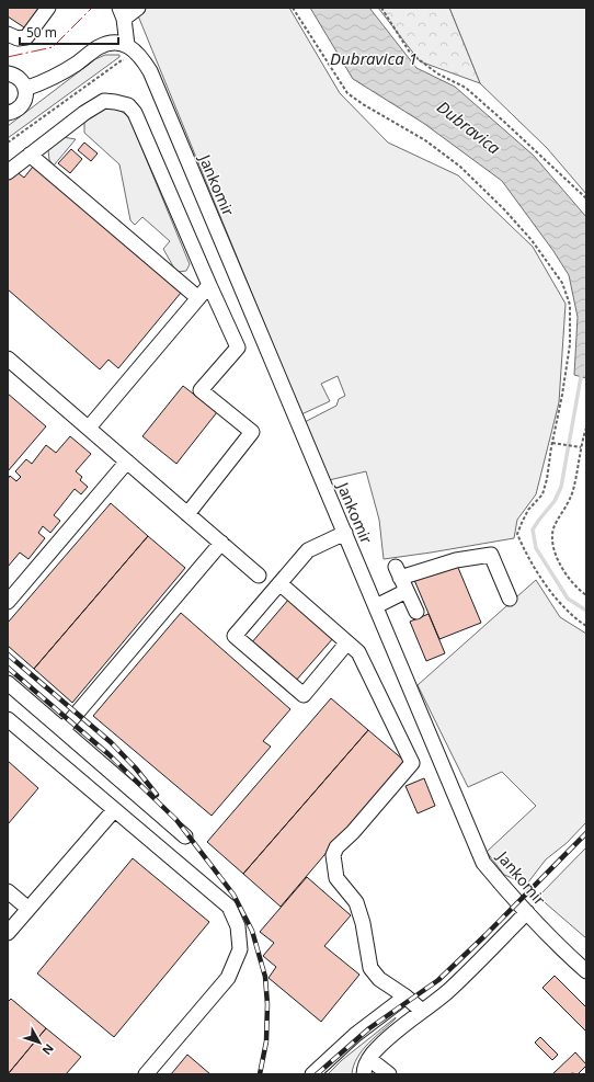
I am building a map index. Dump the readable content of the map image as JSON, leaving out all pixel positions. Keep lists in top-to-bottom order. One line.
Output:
{"streets":{"street":["Jankomir"]},"water":["Dubravica 1","Dubravica"],"scale_bar":"50 m","north":"bottom right"}
